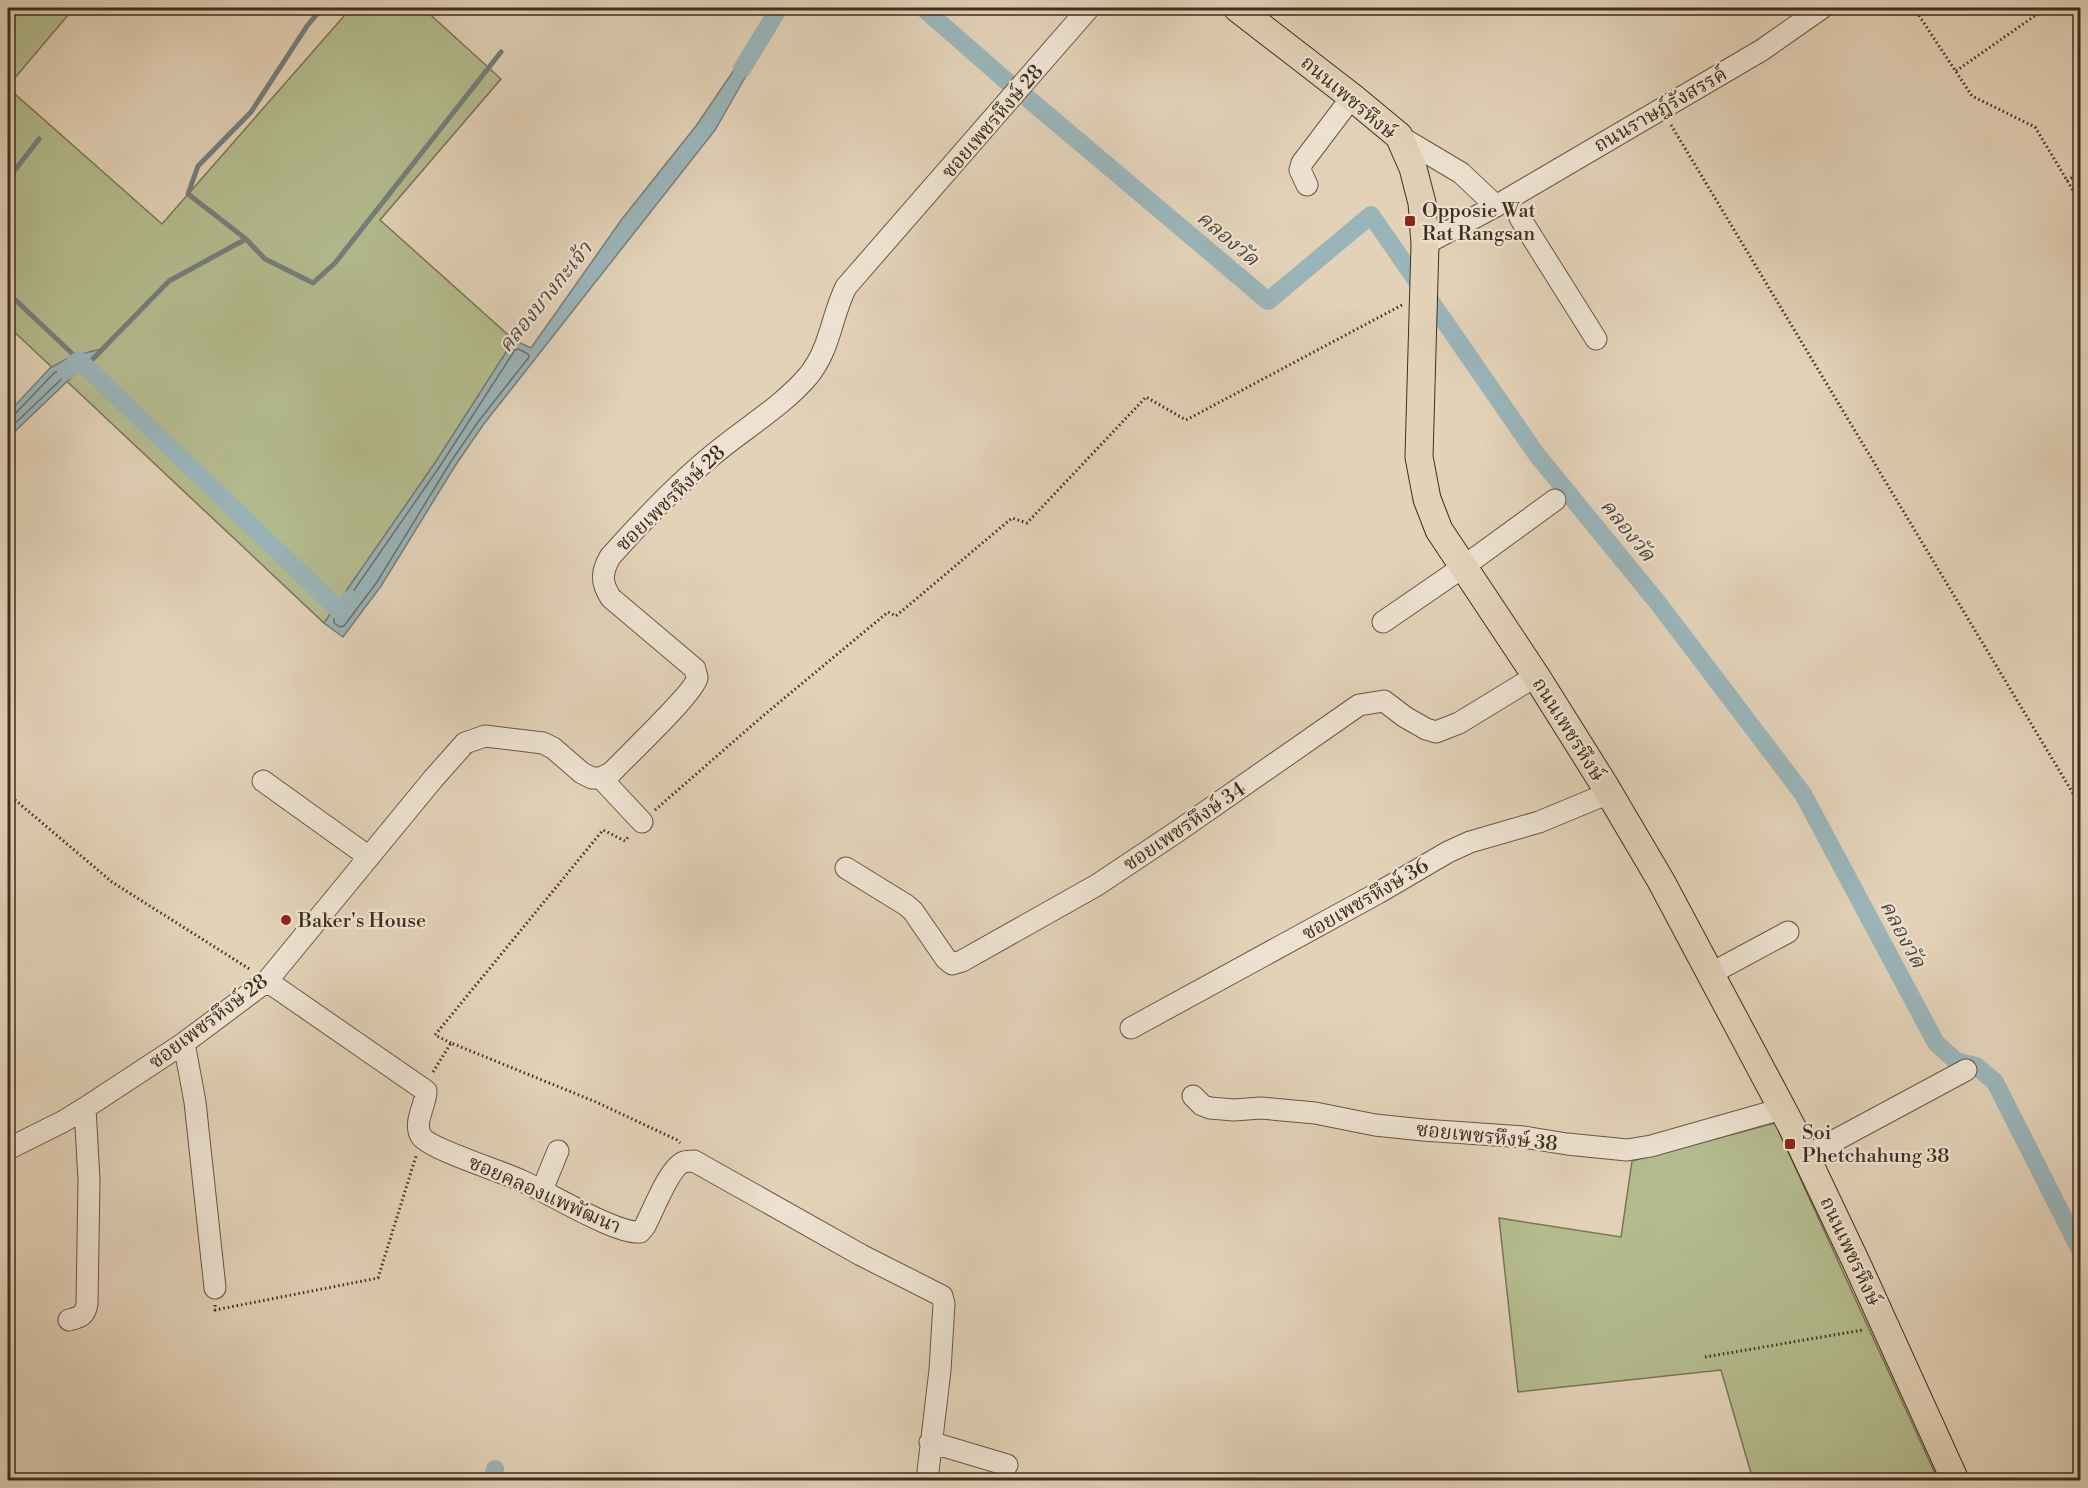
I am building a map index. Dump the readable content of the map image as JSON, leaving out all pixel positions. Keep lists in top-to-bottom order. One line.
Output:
{"streets":{"main road":["ถนนเพชรหึงษ์"],"street":["ถนนราษฎ์รังสรรค์","ซอยเพชรหึงษ์ 28","ซอยเพชรหึงษ์ 34","ซอยเพชรหึงษ์ 36","ซอยเพชรหึงษ์ 38","ซอยคลองแพพัฒนา"]},"crossings":[["ถนนเพชรหึงษ์","ถนนราษฎ์รังสรรค์"],["ถนนเพชรหึงษ์","ซอยเพชรหึงษ์ 34"],["ถนนเพชรหึงษ์","ซอยเพชรหึงษ์ 36"],["ถนนเพชรหึงษ์","ซอยเพชรหึงษ์ 38"]],"water":["คลองวัด","คลองบางกะเจ้า"],"places":{"transit":["Opposie Wat Rat Rangsan","Soi Phetchahung 38"],"other":["Baker's House"]}}
